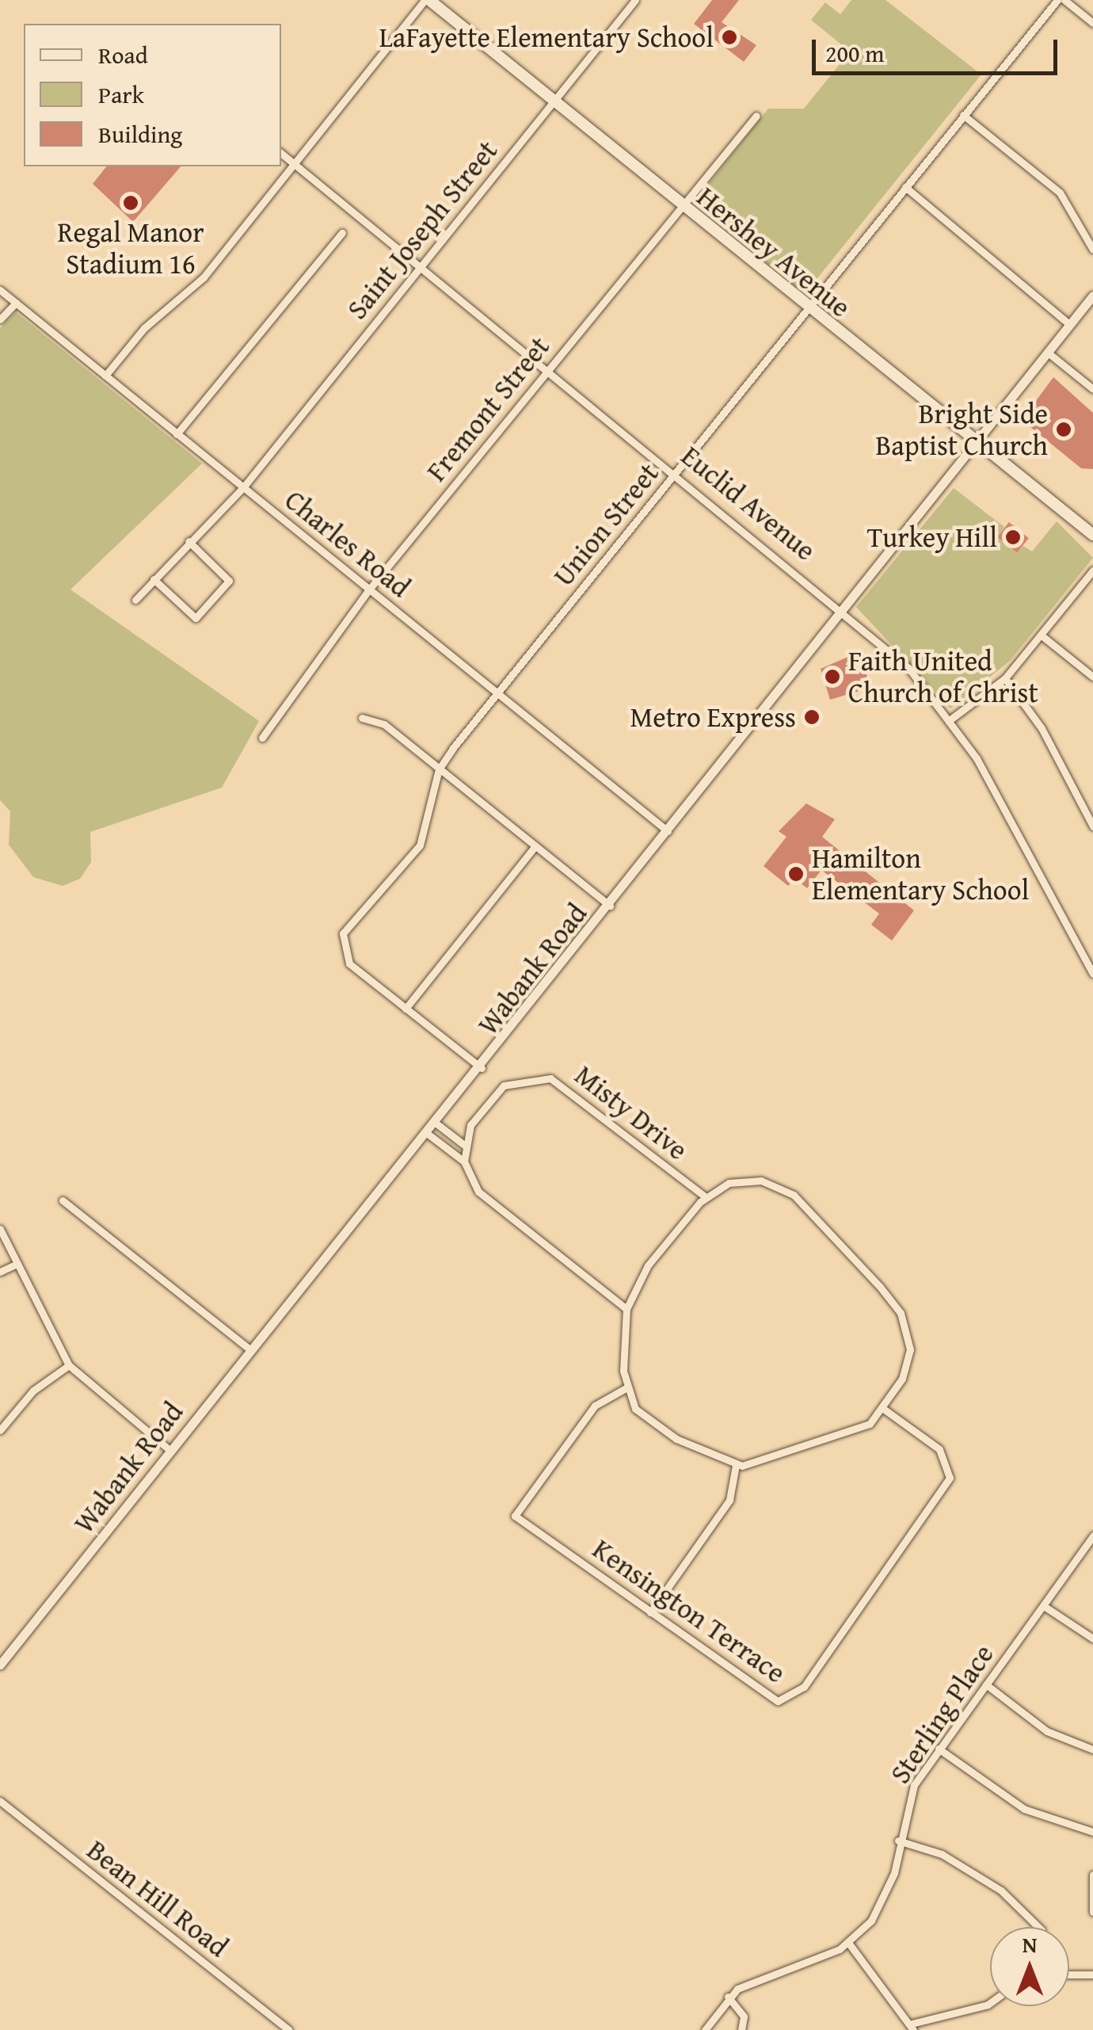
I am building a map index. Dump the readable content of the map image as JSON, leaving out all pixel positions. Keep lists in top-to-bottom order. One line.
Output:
{"streets":{"main road":["Hershey Avenue"],"street":["Saint Joseph Street","Fremont Street","Euclid Avenue","Union Street","Charles Road","Wabank Road","Misty Drive","Kensington Terrace","Sterling Place","Bean Hill Road"]},"crossings":[["Saint Joseph Street","Hershey Avenue"],["Saint Joseph Street","Euclid Avenue"],["Saint Joseph Street","Charles Road"],["Hershey Avenue","Fremont Street"],["Hershey Avenue","Union Street"],["Hershey Avenue","Wabank Road"],["Fremont Street","Euclid Avenue"],["Fremont Street","Charles Road"],["Euclid Avenue","Union Street"],["Euclid Avenue","Wabank Road"],["Union Street","Charles Road"],["Union Street","Wabank Road"],["Charles Road","Wabank Road"],["Misty Drive","Kensington Terrace"]],"places":["LaFayette Elementary School","Regal Manor Stadium 16","Bright Side Baptist Church","Turkey Hill","Faith United Church of Christ","Metro Express","Hamilton Elementary School"],"legend":["Road","Park","Building"],"scale_bar":"200 m","north":"top"}
